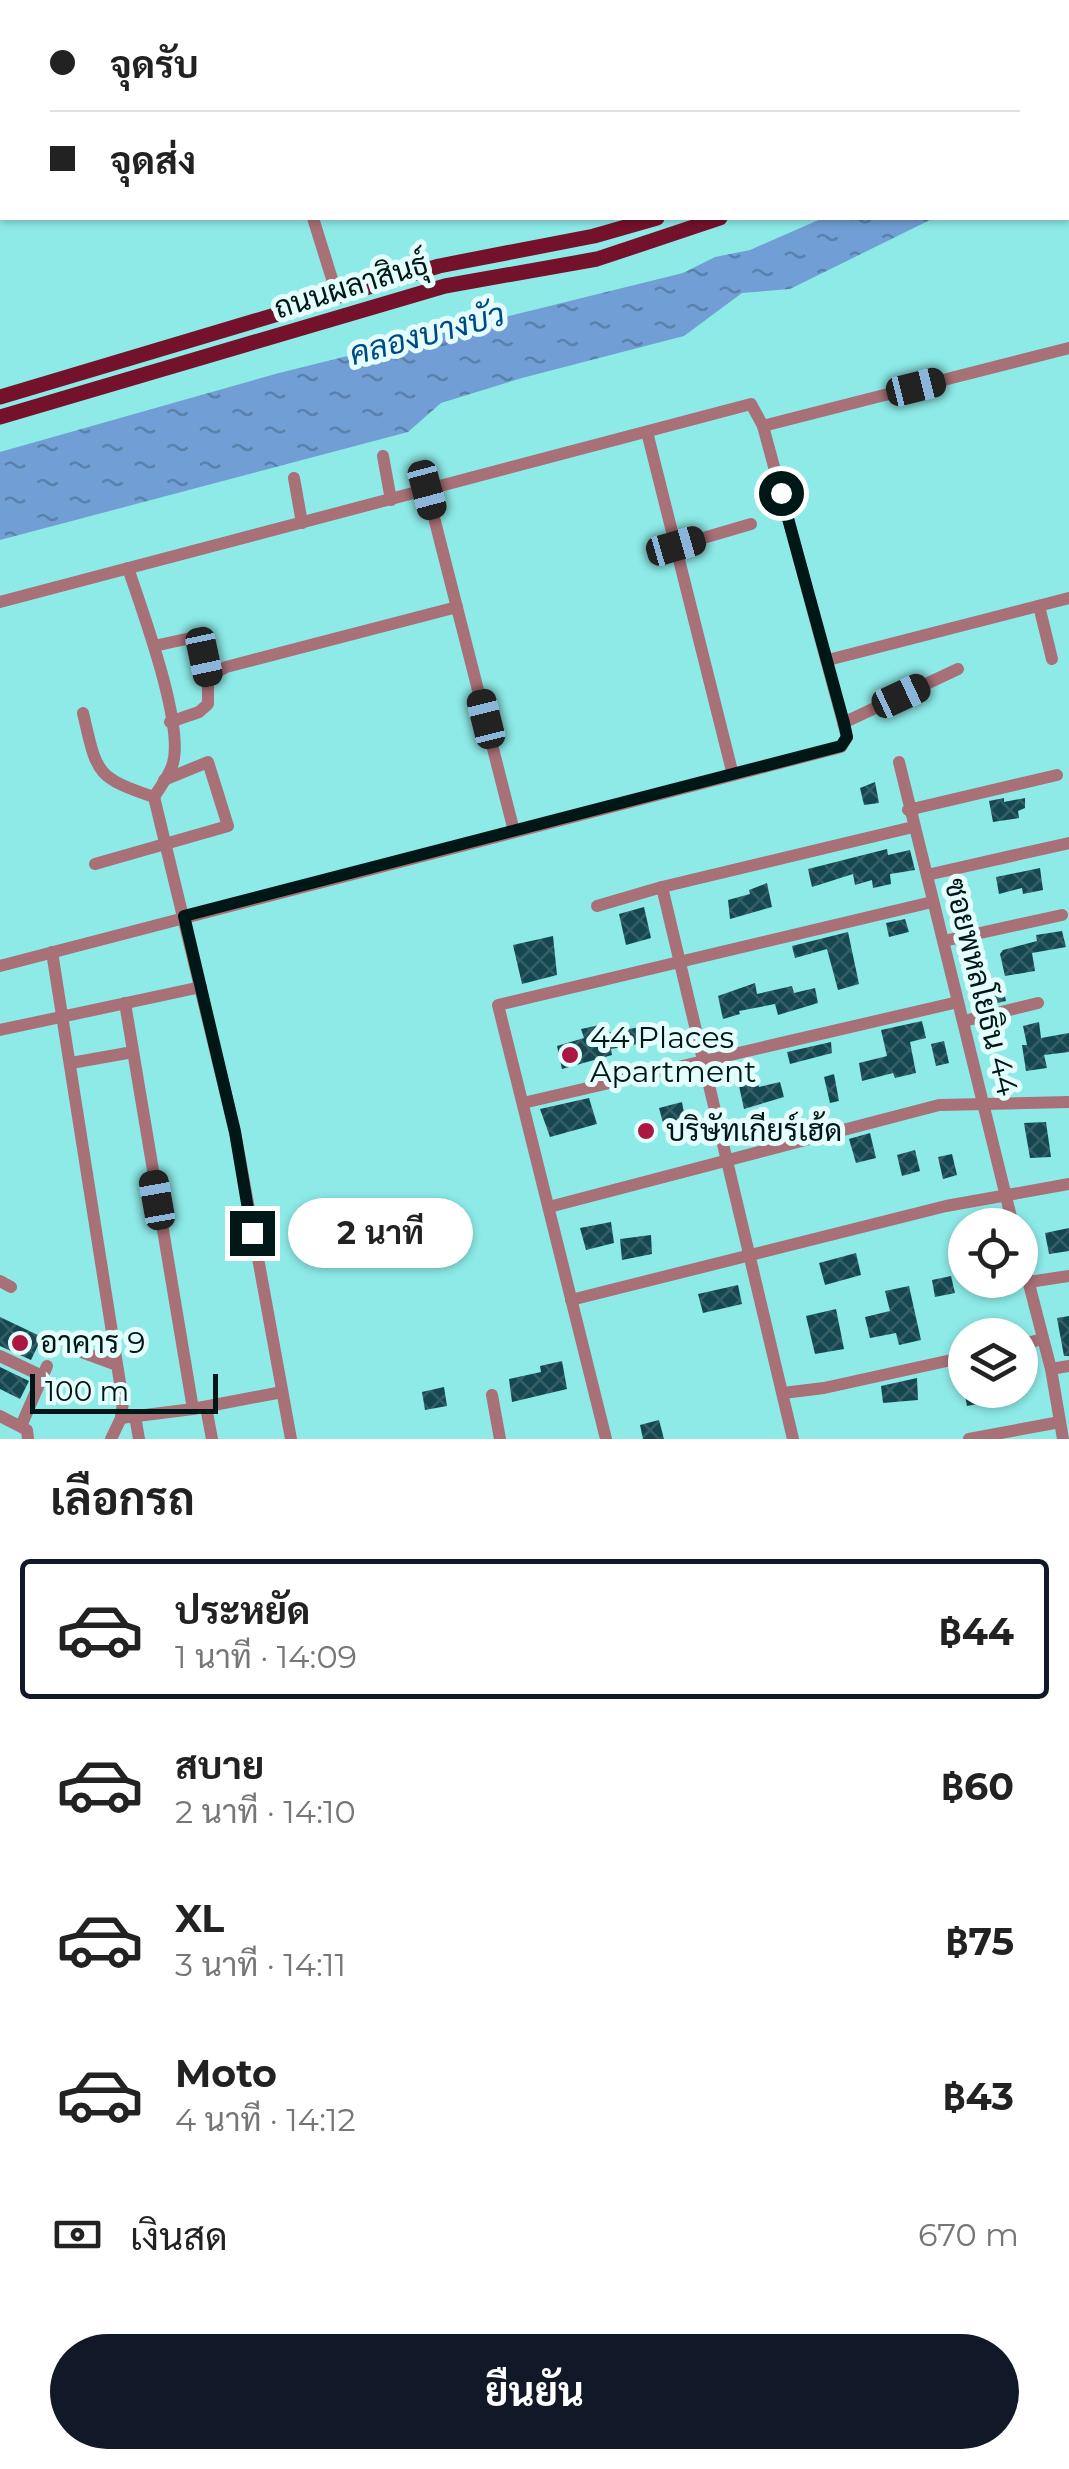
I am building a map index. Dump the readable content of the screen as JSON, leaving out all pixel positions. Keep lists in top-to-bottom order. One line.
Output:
{"streets":{"main road":["ถนนผลาสินธุ์"],"street":["ซอยพหลโยธิน 44"]},"water":["คลองบางบัว"],"places":["44 Places Apartment","บริษัทเกียร์เฮ้ด","อาคาร 9"],"scale_bar":"100 m","page":{"banner":["จุดรับ","จุดส่ง"],"bubble":"2 นาที","scale":"100 m","heading":"เลือกรถ","list":[{"name":"ประหยัด","note":"1 นาที · 14:09","value":"฿44"},{"name":"สบาย","note":"2 นาที · 14:10","value":"฿60"},{"name":"XL","note":"3 นาที · 14:11","value":"฿75"},{"name":"Moto","note":"4 นาที · 14:12","value":"฿43"}],"pay":["เงินสด","670 m"],"buttons":"ยืนยัน"}}
